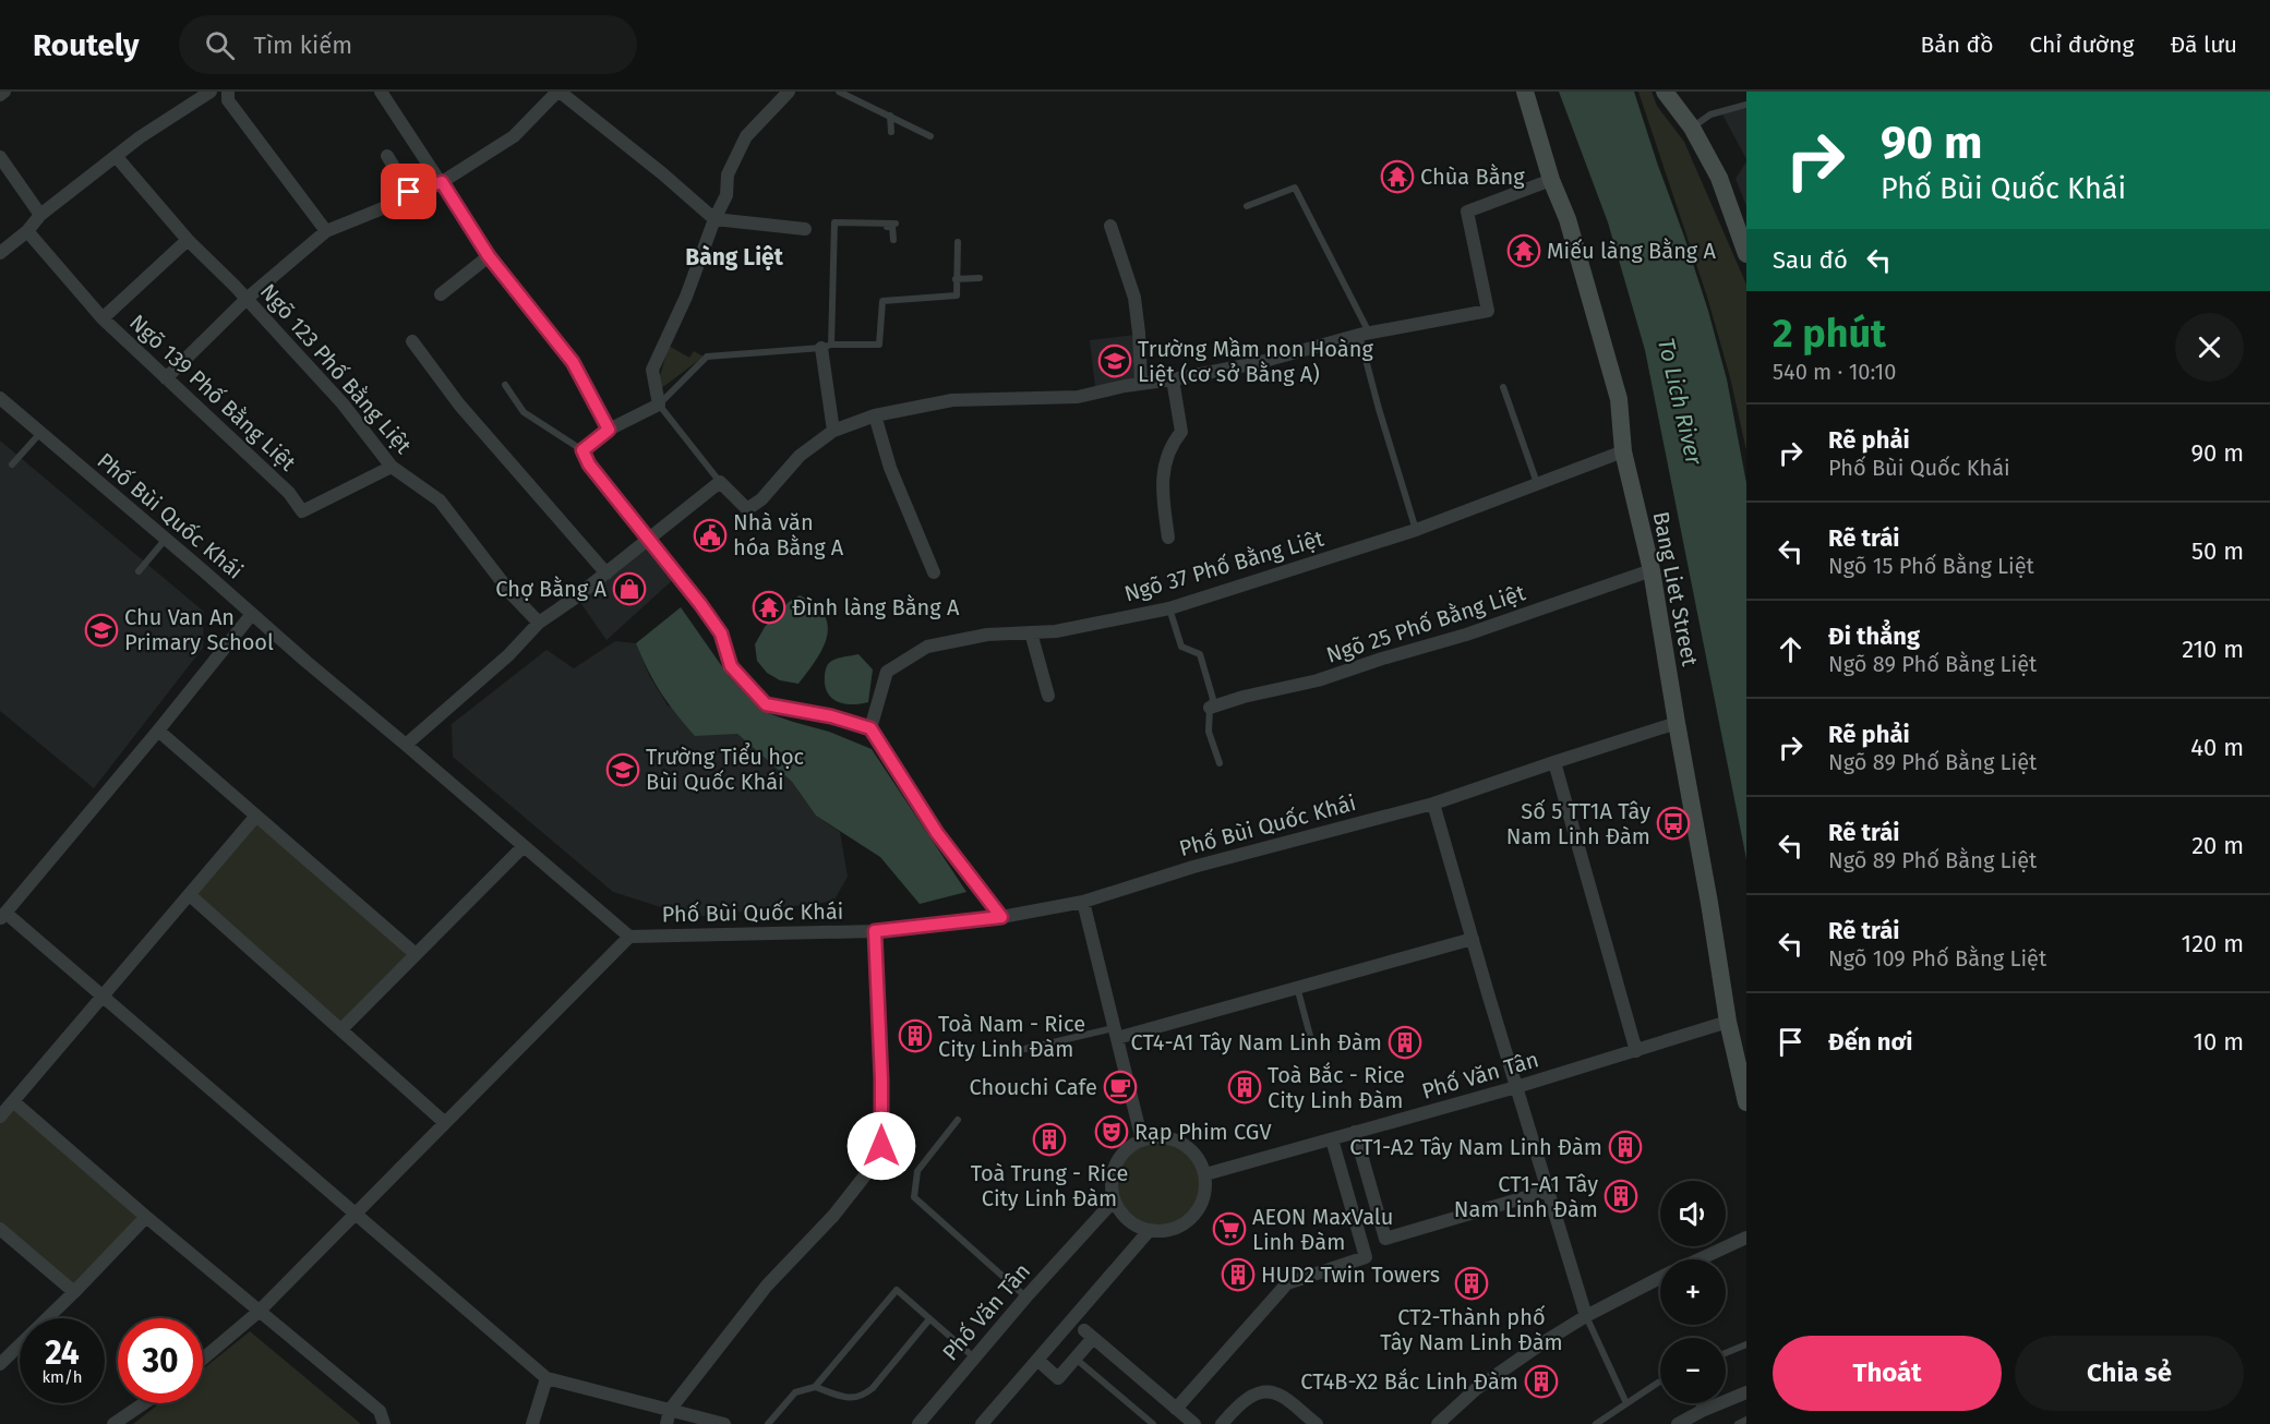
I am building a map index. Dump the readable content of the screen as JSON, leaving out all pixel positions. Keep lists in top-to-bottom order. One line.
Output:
{"streets":{"street":["Ngõ 123 Phố Bằng Liệt","Ngõ 139 Phố Bằng Liệt","Phố Bùi Quốc Khái","Ngõ 37 Phố Bằng Liệt","Bang Liet Street","Ngõ 25 Phố Bằng Liệt","Phố Văn Tân"]},"crossings":[["Ngõ 123 Phố Bằng Liệt","Ngõ 139 Phố Bằng Liệt"],["Phố Bùi Quốc Khái","Bang Liet Street"],["Ngõ 37 Phố Bằng Liệt","Bang Liet Street"],["Bang Liet Street","Ngõ 25 Phố Bằng Liệt"],["Bang Liet Street","Phố Văn Tân"]],"districts":["Bàng Liệt"],"water":["To Lich River"],"places":{"temple":["Chùa Bằng","Miếu làng Bằng A","Đình làng Bằng A"],"school or university":["Trường Mầm non Hoàng Liệt (cơ sở Bằng A)","Chu Van An Primary School","Trường Tiểu học Bùi Quốc Khái"],"public building":["Nhà văn hóa Bằng A"],"shop":["Chợ Bằng A"],"bus stop":["Số 5 TT1A Tây Nam Linh Đàm"],"building":["Toà Nam - Rice City Linh Đàm","CT4-A1 Tây Nam Linh Đàm","Toà Bắc - Rice City Linh Đàm","Toà Trung - Rice City Linh Đàm","CT1-A2 Tây Nam Linh Đàm","CT1-A1 Tây Nam Linh Đàm","HUD2 Twin Towers","CT2-Thành phố Tây Nam Linh Đàm","CT4B-X2 Bắc Linh Đàm"],"cafe":["Chouchi Cafe"],"theatre":["Rạp Phim CGV"],"supermarket":["AEON MaxValu Linh Đàm"]},"page":{"header":"Routely","search":"Tìm kiếm","nav":["Bản đồ","Chỉ đường","Đã lưu"],"turn":["90 m","Phố Bùi Quốc Khái"],"then":"Sau đó","heading":["2 phút","540 m · 10:10"],"list":[{"name":"Rẽ phải","note":"Phố Bùi Quốc Khái","value":"90 m"},{"name":"Rẽ trái","note":"Ngõ 15 Phố Bằng Liệt","value":"50 m"},{"name":"Đi thẳng","note":"Ngõ 89 Phố Bằng Liệt","value":"210 m"},{"name":"Rẽ phải","note":"Ngõ 89 Phố Bằng Liệt","value":"40 m"},{"name":"Rẽ trái","note":"Ngõ 89 Phố Bằng Liệt","value":"20 m"},{"name":"Rẽ trái","note":"Ngõ 109 Phố Bằng Liệt","value":"120 m"},{"name":"Đến nơi","value":"10 m"}],"map_buttons":["+","−"],"speed":"24 km/h","limit":"30","buttons":["Thoát","Chia sẻ"]}}
